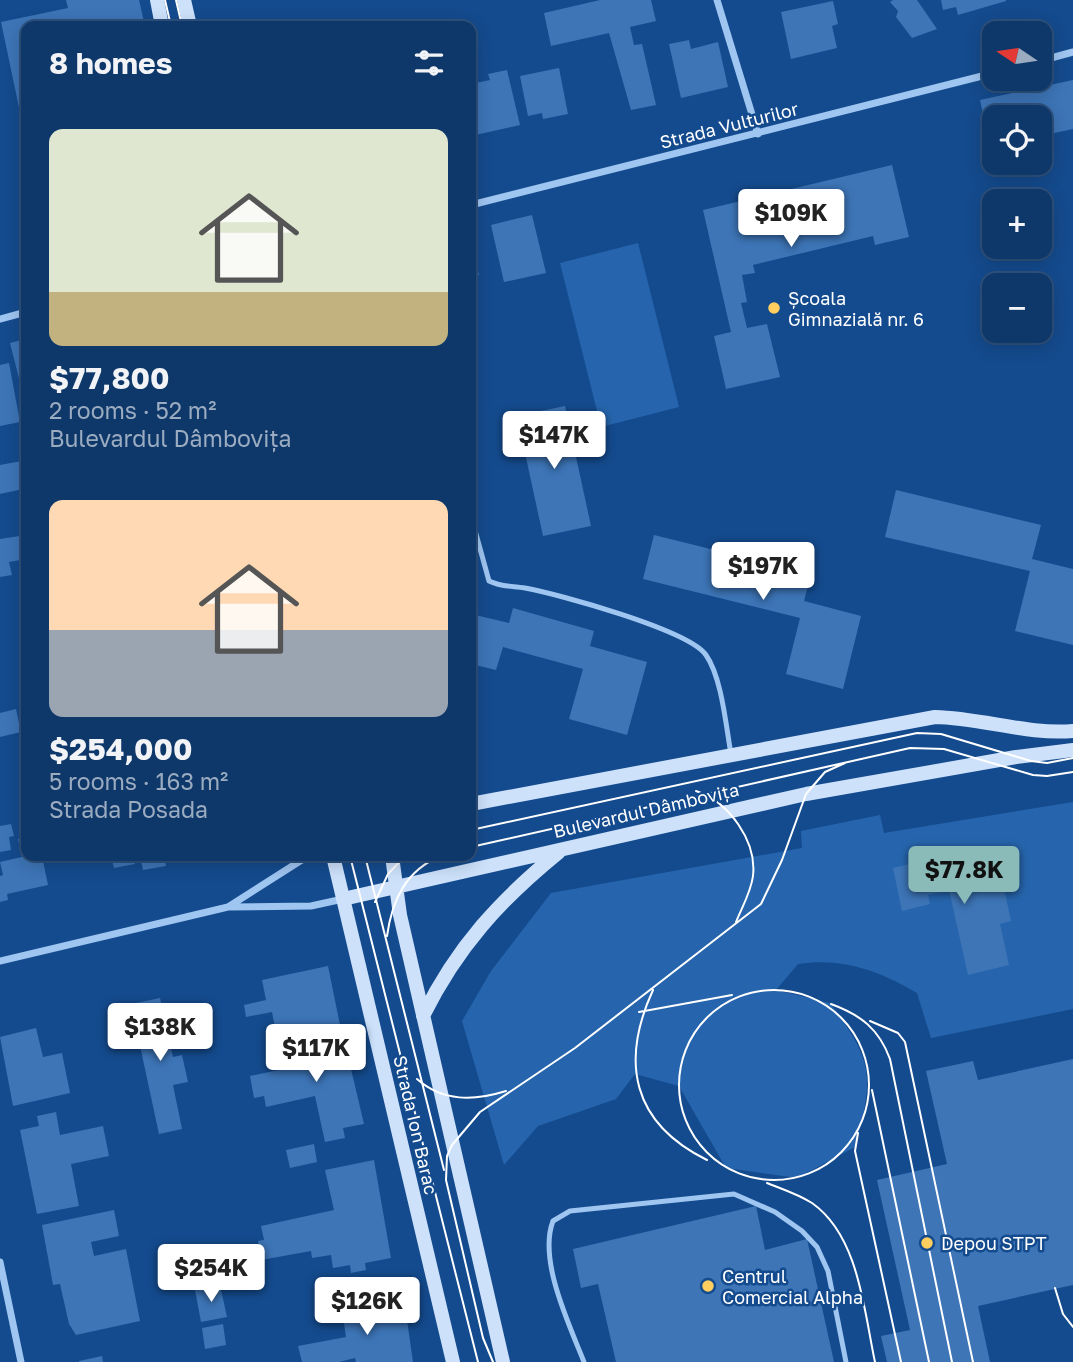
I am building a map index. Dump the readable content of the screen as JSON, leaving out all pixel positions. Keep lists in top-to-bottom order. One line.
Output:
{"streets":{"street":["Strada Vulturilor","Bulevardul Dâmbovița","Strada Ion Barac"]},"crossings":[["Bulevardul Dâmbovița","Strada Ion Barac"]],"places":["Școala Gimnazială nr. 6","Depou STPT","Centrul Comercial Alpha"],"north":"left","page":{"map_buttons":["+","−"],"heading":"8 homes","list":[{"name":"$77,800","note":"2 rooms · 52 m² · Bulevardul Dâmbovița"},{"name":"$254,000","note":"5 rooms · 163 m² · Strada Posada"}],"price":["$109K","$147K","$197K","$77.8K","$138K","$117K","$254K","$126K"]}}
